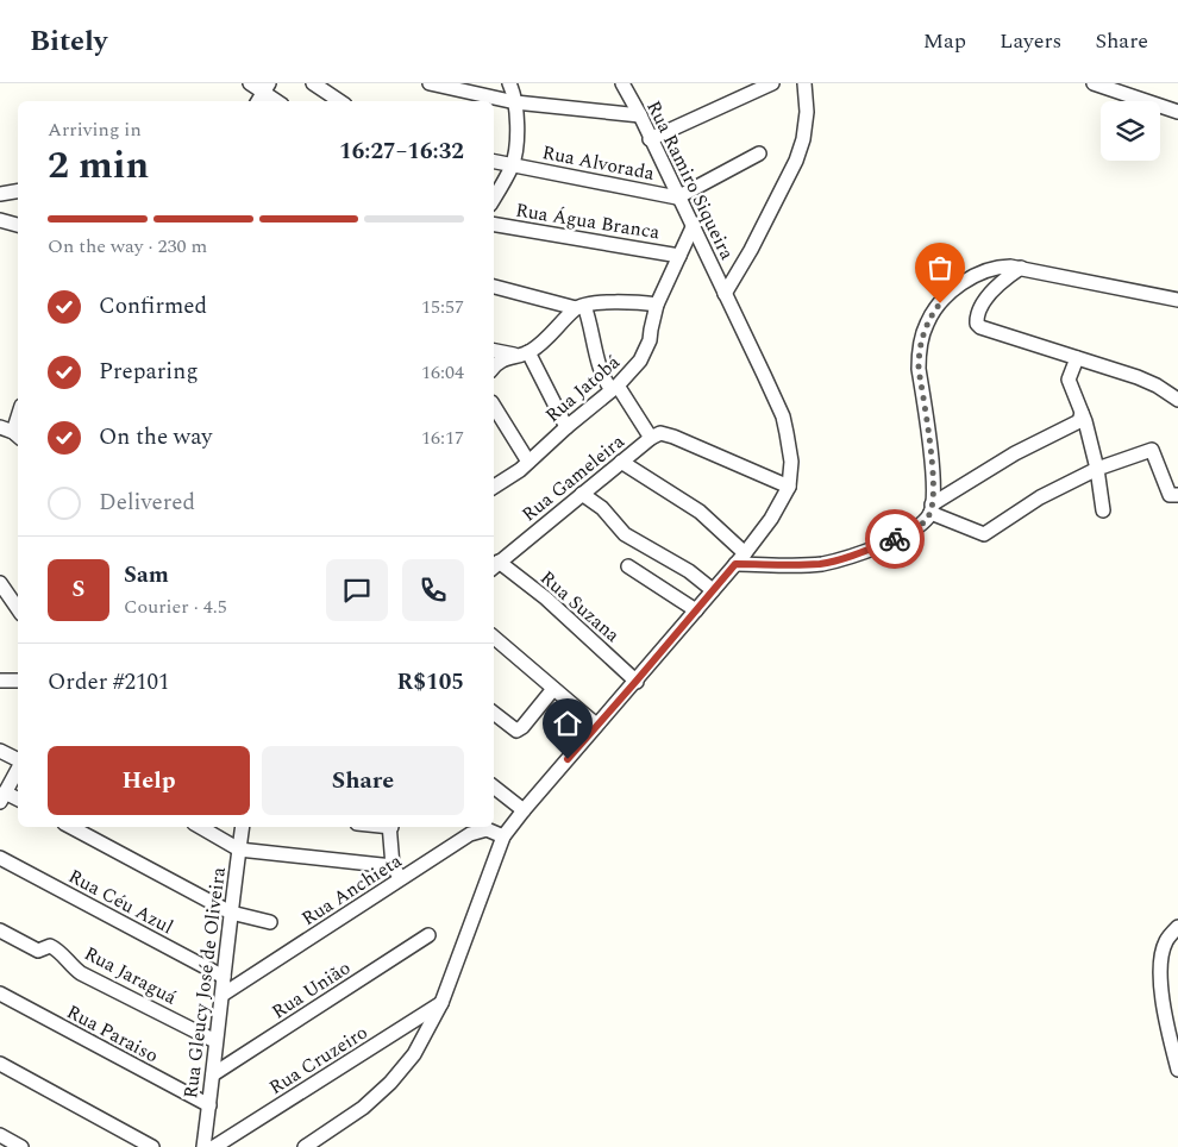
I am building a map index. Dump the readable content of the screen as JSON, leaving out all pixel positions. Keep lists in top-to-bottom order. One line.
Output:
{"streets":{"street":["Rua Alvorada","Rua Ramiro Siqueira","Rua Água Branca","Rua Jatobá","Rua Gameleira","Rua Suzana","Rua Anchieta","Rua Céu Azul","Rua Jaraguá","Rua Gleucy José de Oliveira","Rua União","Rua Paraiso","Rua Cruzeiro"]},"crossings":[["Rua Alvorada","Rua Ramiro Siqueira"],["Rua Ramiro Siqueira","Rua Jatobá"],["Rua Água Branca","Rua Jatobá"],["Rua Gameleira","Rua Suzana"],["Rua Anchieta","Rua Gleucy José de Oliveira"],["Rua Céu Azul","Rua Gleucy José de Oliveira"],["Rua Jaraguá","Rua Gleucy José de Oliveira"],["Rua Gleucy José de Oliveira","Rua União"],["Rua Gleucy José de Oliveira","Rua Paraiso"]],"page":{"header":"Bitely","nav":["Map","Layers","Share"],"heading":["2 min","Arriving in","16:27–16:32"],"panel":["Sam","Courier · 4.5","Order #2101","R$105"],"bar":"On the way · 230 m","list":[["Confirmed","15:57"],["Preparing","16:04"],["On the way","16:17"],"Delivered"],"round":"S","buttons":["Help","Share"]}}
